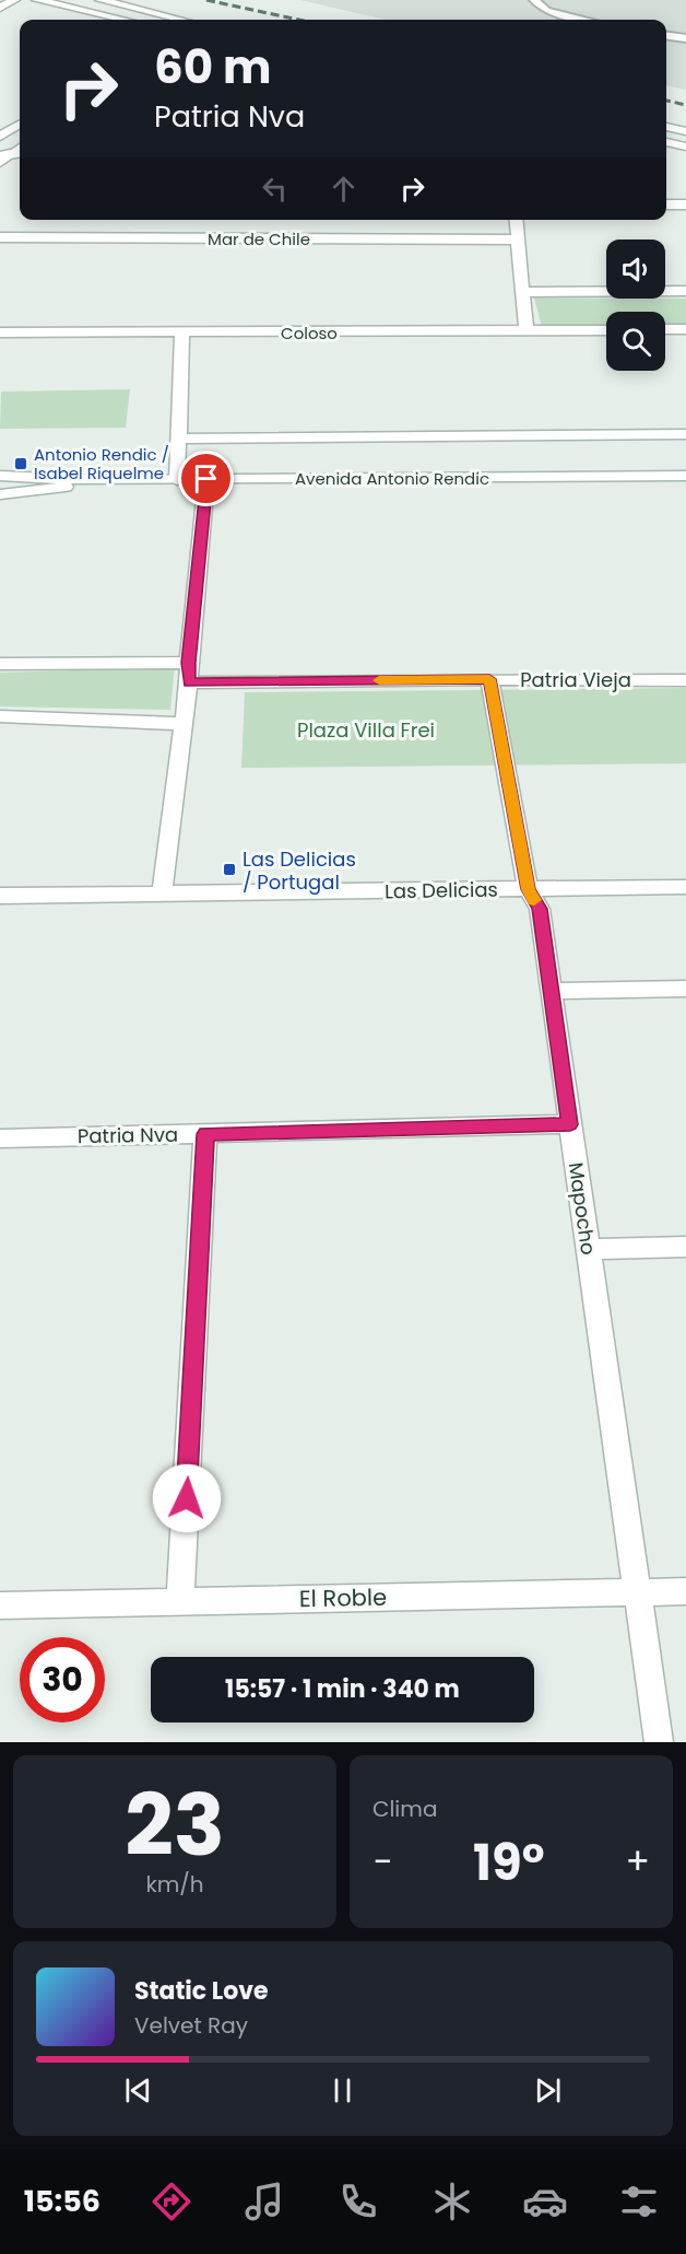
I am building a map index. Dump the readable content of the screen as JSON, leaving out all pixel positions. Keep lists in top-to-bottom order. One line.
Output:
{"streets":{"street":["Mar de Chile","Coloso","Avenida Antonio Rendic","Patria Vieja","Las Delicias","Patria Nva","Mapocho","El Roble"]},"crossings":[["Patria Vieja","Mapocho"],["Las Delicias","Mapocho"],["Patria Nva","Mapocho"],["Mapocho","El Roble"]],"parks":["Plaza Villa Frei"],"places":{"transit":["Antonio Rendic / Isabel Riquelme","Las Delicias / Portugal"]},"page":{"turn":["60 m","Patria Nva"],"limit":"30","trip":"15:57 · 1 min · 340 m","tile":[["23","km/h"],"Clima"],"heat":["−","19°","+"],"song":["Static Love","Velvet Ray"],"tabs":"15:56"}}
